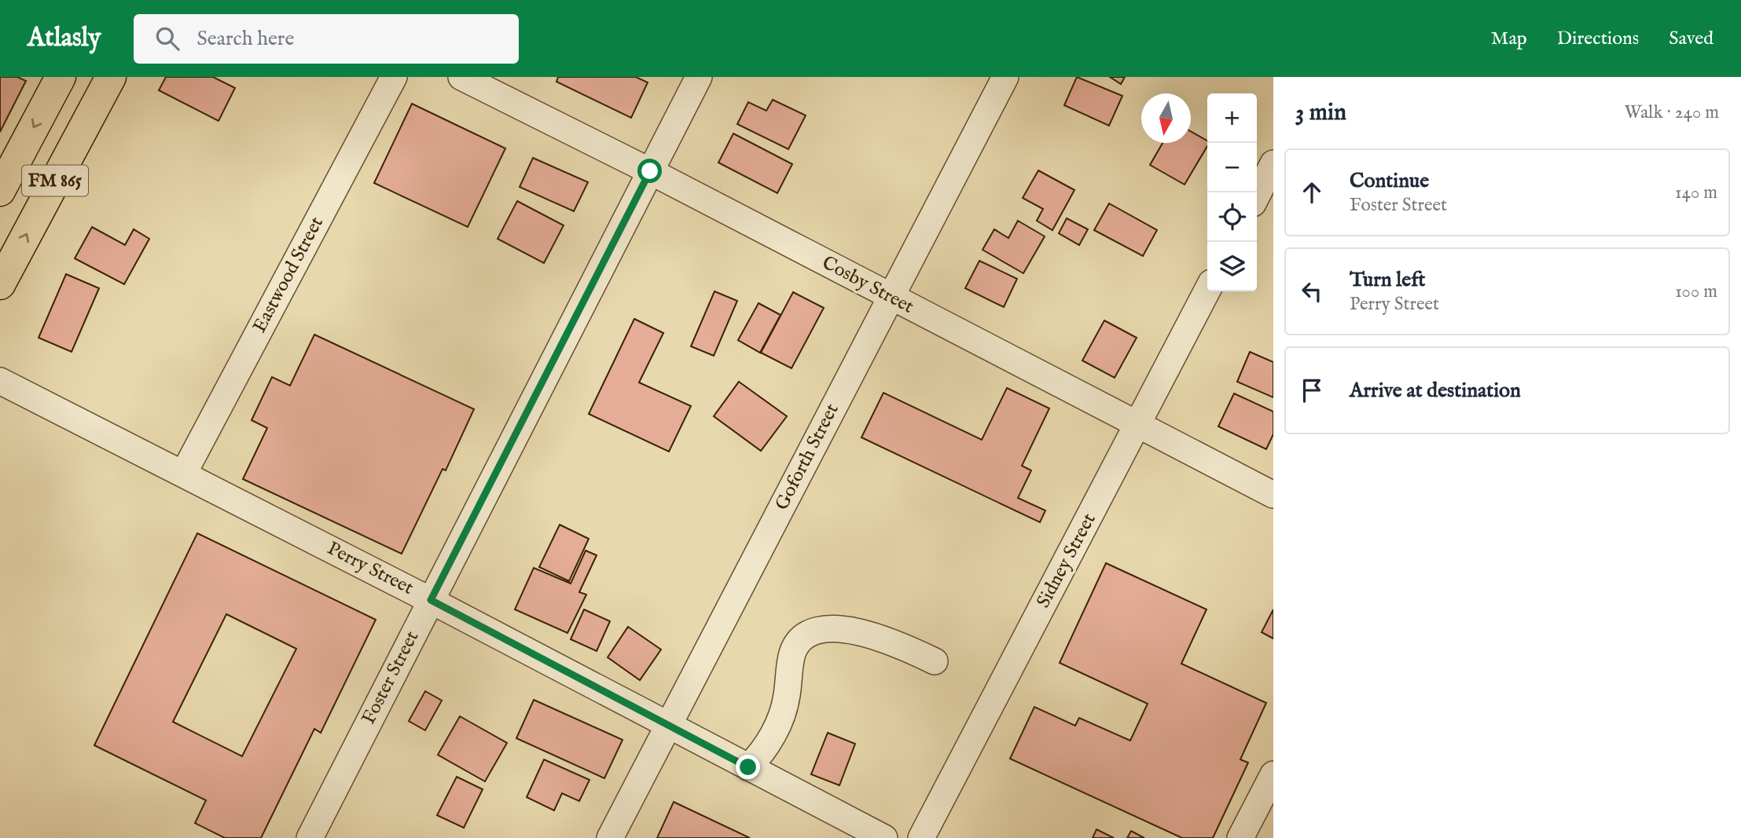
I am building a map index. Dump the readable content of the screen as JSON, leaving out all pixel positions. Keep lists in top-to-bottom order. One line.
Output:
{"streets":{"main road":["FM 865"],"street":["Eastwood Street","Cosby Street","Goforth Street","Sidney Street","Perry Street","Foster Street"]},"crossings":[["Eastwood Street","Perry Street"],["Cosby Street","Goforth Street"],["Cosby Street","Sidney Street"],["Cosby Street","Foster Street"],["Goforth Street","Perry Street"],["Perry Street","Foster Street"]],"north":"bottom","page":{"header":"Atlasly","search":"Search here","nav":["Map","Directions","Saved"],"heading":["3 min","Walk · 240 m"],"map_buttons":["+","−"],"list":[["Continue","Foster Street","140 m"],["Turn left","Perry Street","100 m"],"Arrive at destination"]}}
